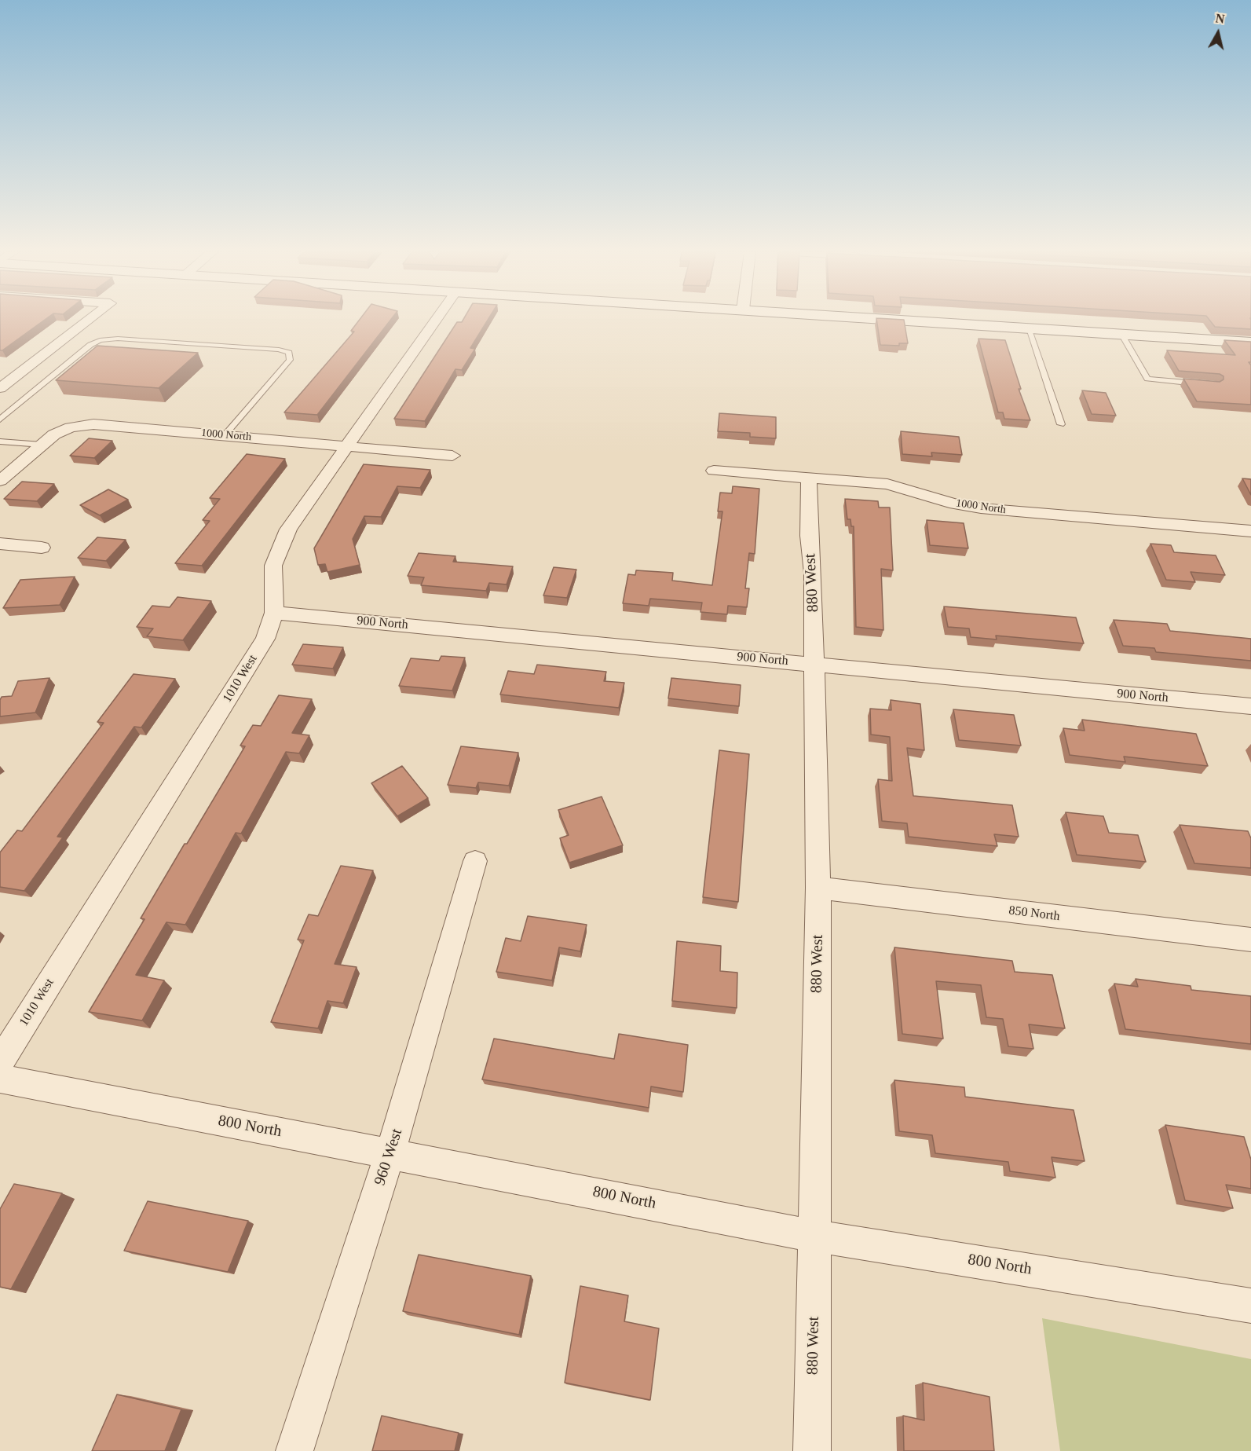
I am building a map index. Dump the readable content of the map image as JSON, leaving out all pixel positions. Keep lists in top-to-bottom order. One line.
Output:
{"streets":{"street":["1000 North","880 West","900 North","1010 West","850 North","800 North","960 West"]},"crossings":[["1000 North","880 West"],["1000 North","1010 West"],["880 West","900 North"],["880 West","850 North"],["880 West","800 North"],["900 North","1010 West"],["800 North","960 West"]],"north":"top"}
